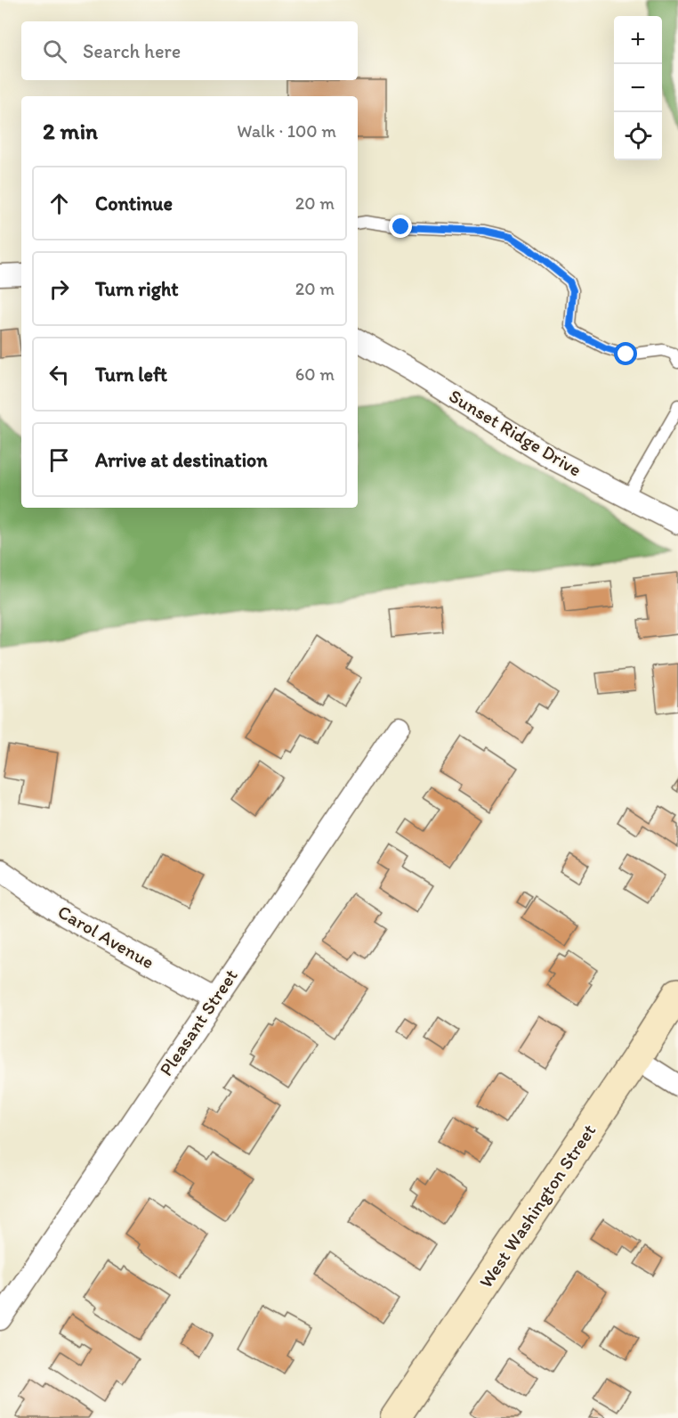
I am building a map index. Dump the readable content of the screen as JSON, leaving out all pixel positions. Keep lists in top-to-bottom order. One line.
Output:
{"streets":{"main road":["West Washington Street"],"street":["Sunset Ridge Drive","Carol Avenue","Pleasant Street"]},"crossings":[["Carol Avenue","Pleasant Street"]],"page":{"map_buttons":["+","−"],"search":"Search here","heading":["2 min","Walk · 100 m"],"list":[["Continue","20 m"],["Turn right","20 m"],["Turn left","60 m"],"Arrive at destination"]}}
